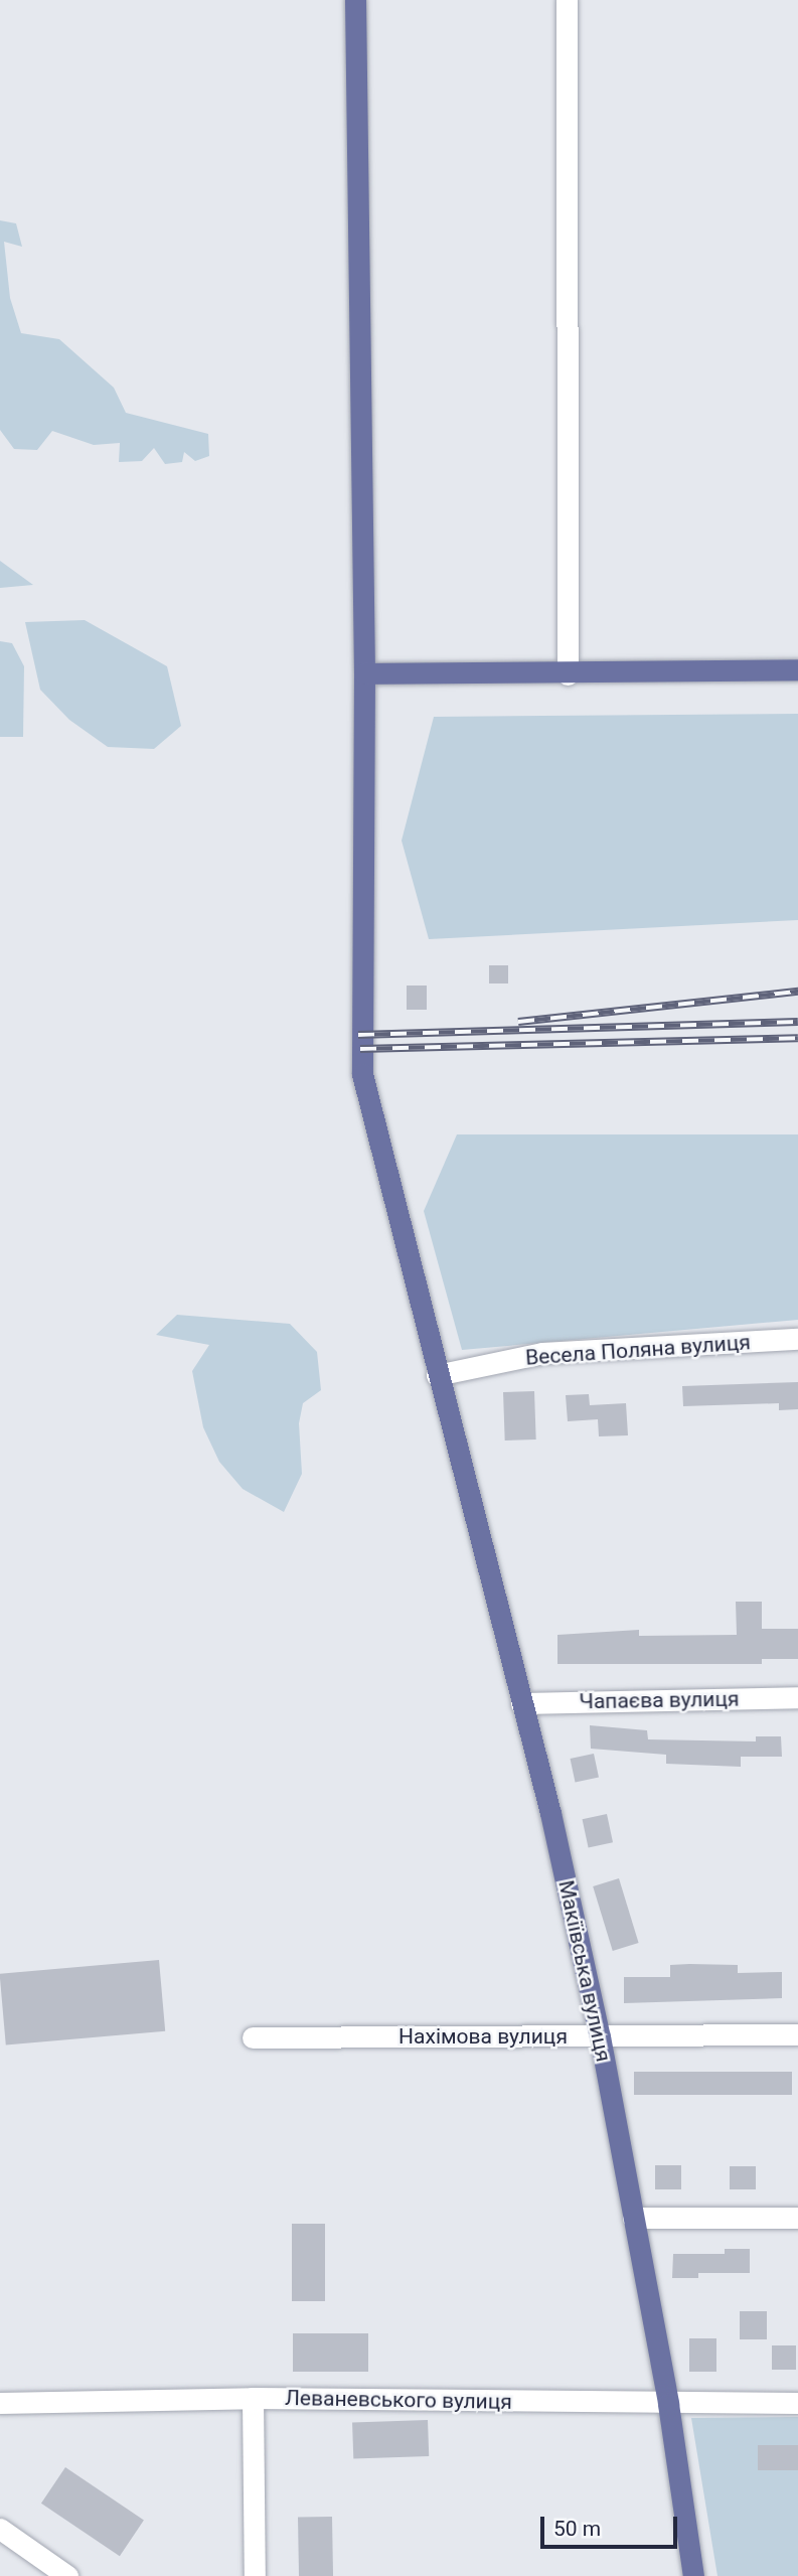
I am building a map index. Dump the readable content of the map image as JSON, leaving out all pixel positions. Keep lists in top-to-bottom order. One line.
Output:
{"streets":{"main road":["Макіївська вулиця"],"street":["Весела Поляна вулиця","Чапаєва вулиця","Нахімова вулиця","Леваневського вулиця"]},"crossings":[["Весела Поляна вулиця","Макіївська вулиця"],["Чапаєва вулиця","Макіївська вулиця"],["Макіївська вулиця","Нахімова вулиця"],["Макіївська вулиця","Леваневського вулиця"]],"scale_bar":"50 m"}
